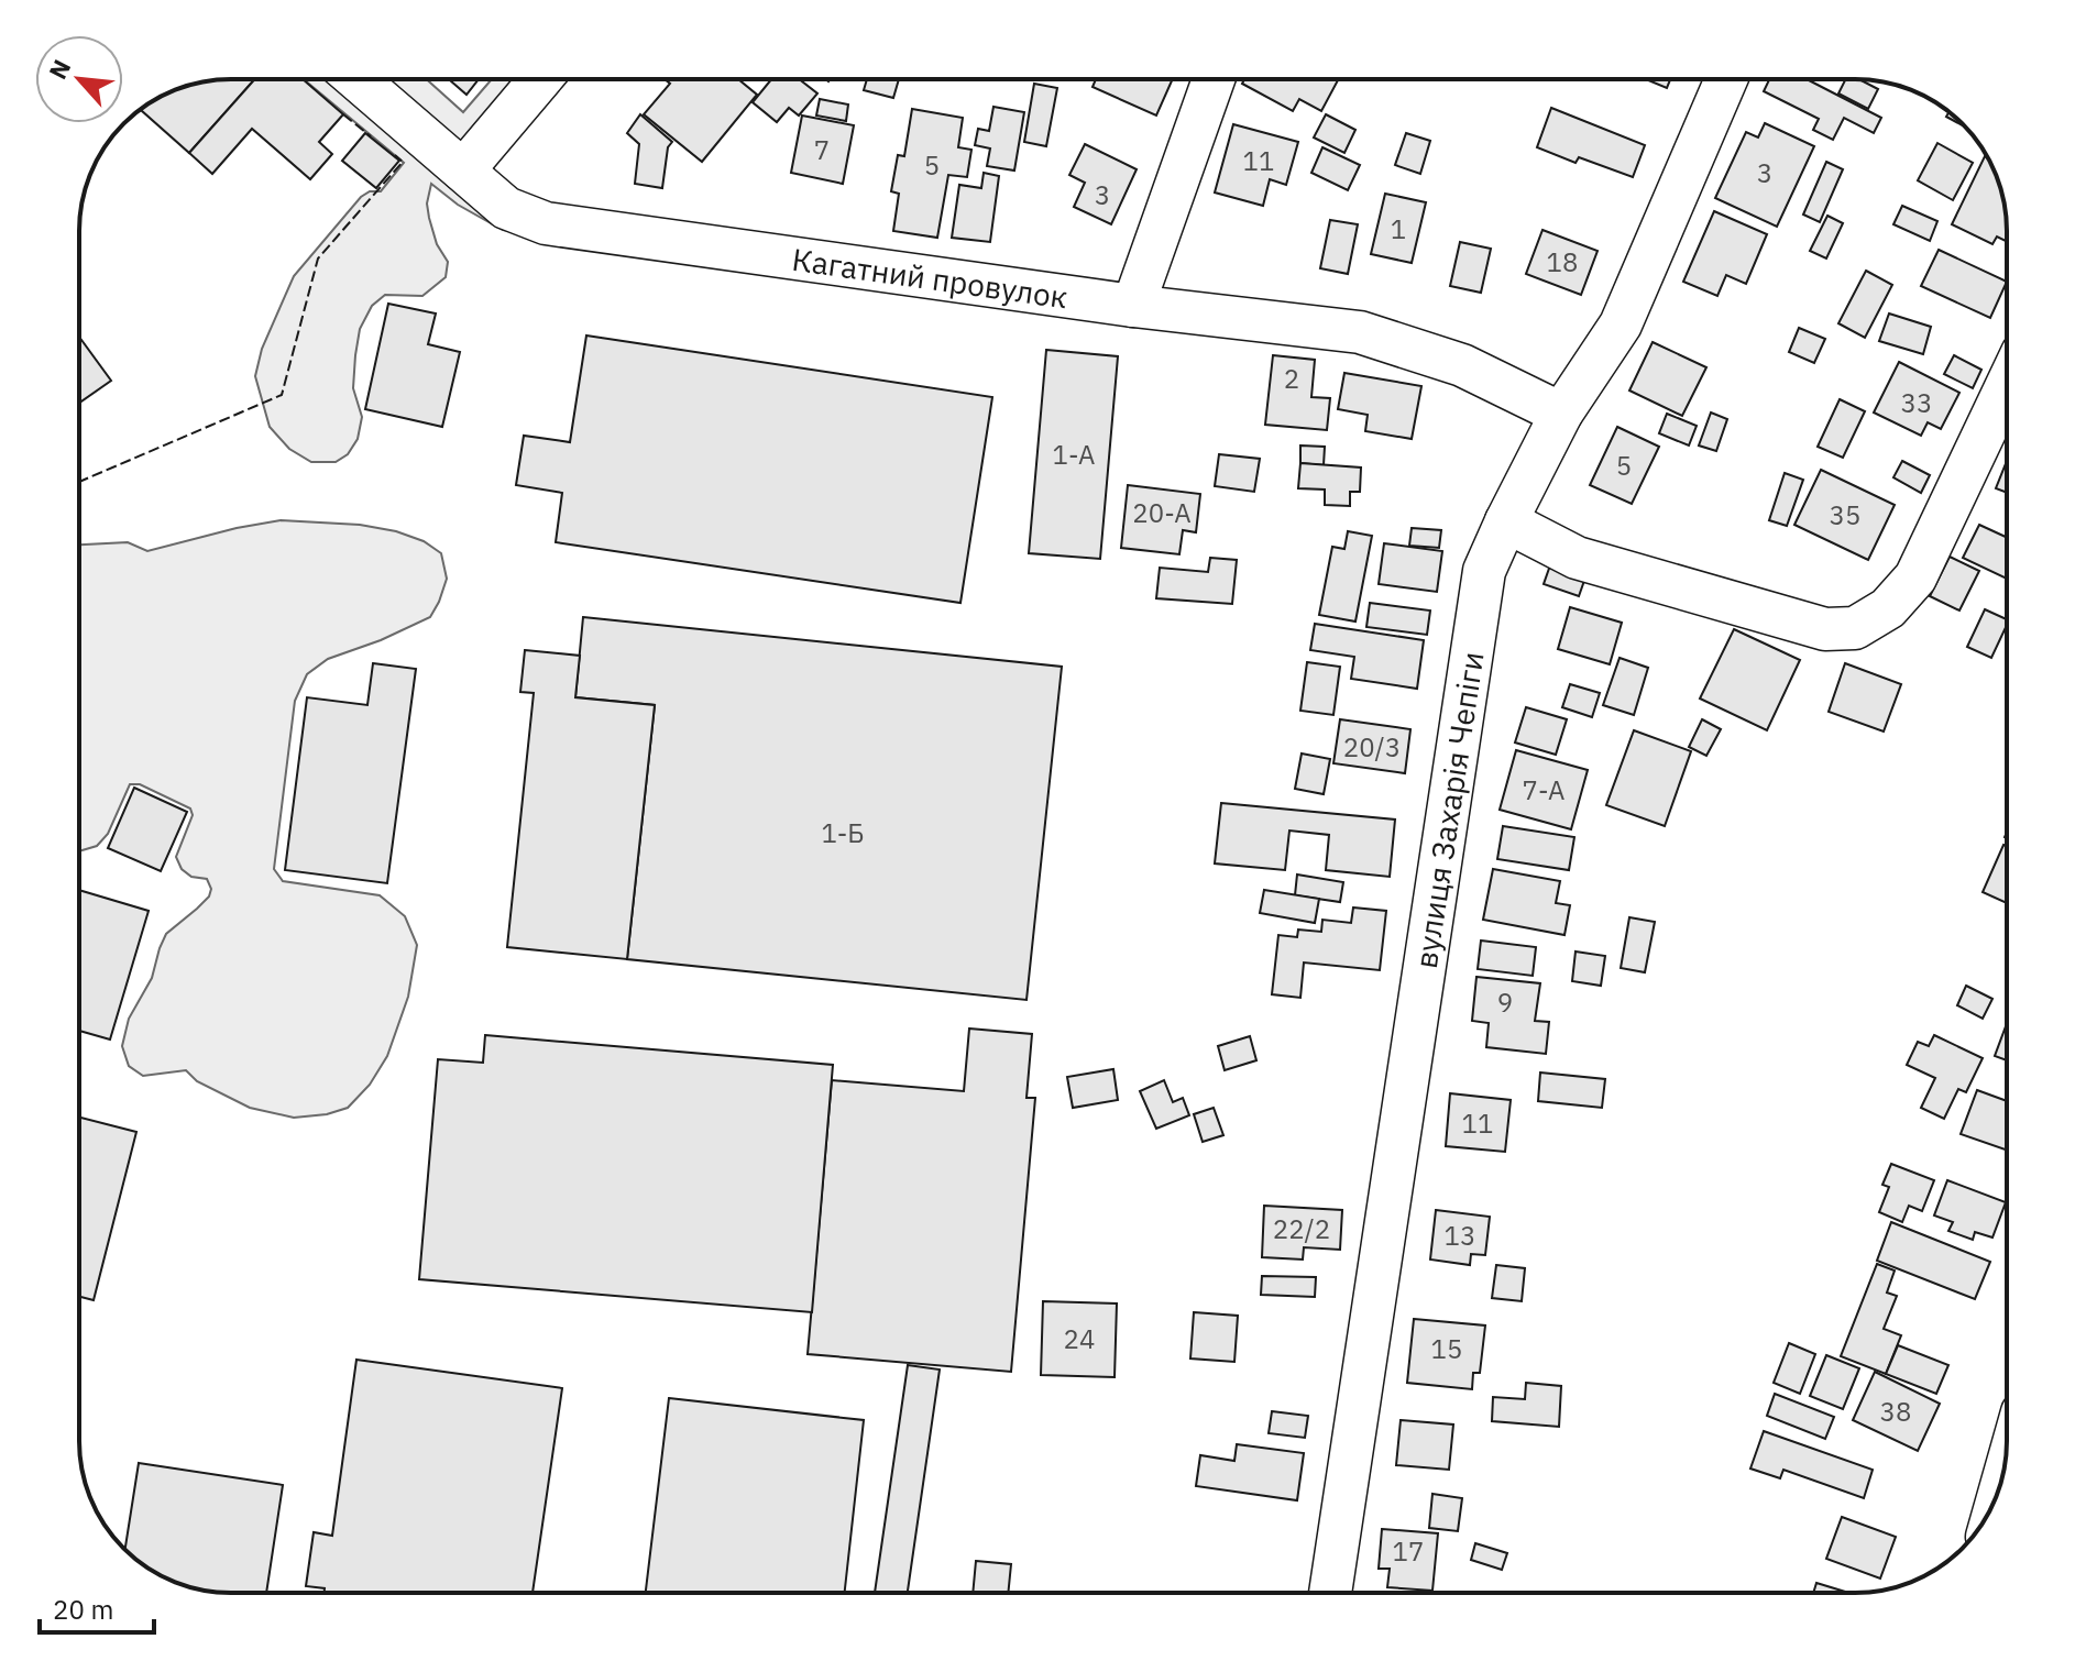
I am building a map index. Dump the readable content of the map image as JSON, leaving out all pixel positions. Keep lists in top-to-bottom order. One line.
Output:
{"streets":{"street":["Кагатний провулок","вулиця Захарія Чепіги"]},"crossings":[["Кагатний провулок","вулиця Захарія Чепіги"]],"house_numbers":["7","11","5","3","3","1","18","2","33","1-А","5","20-А","35","20/3","7-А","1-Б","9","11","22/2","13","24","15","38","17"],"scale_bar":"20 m","north":"top left"}
